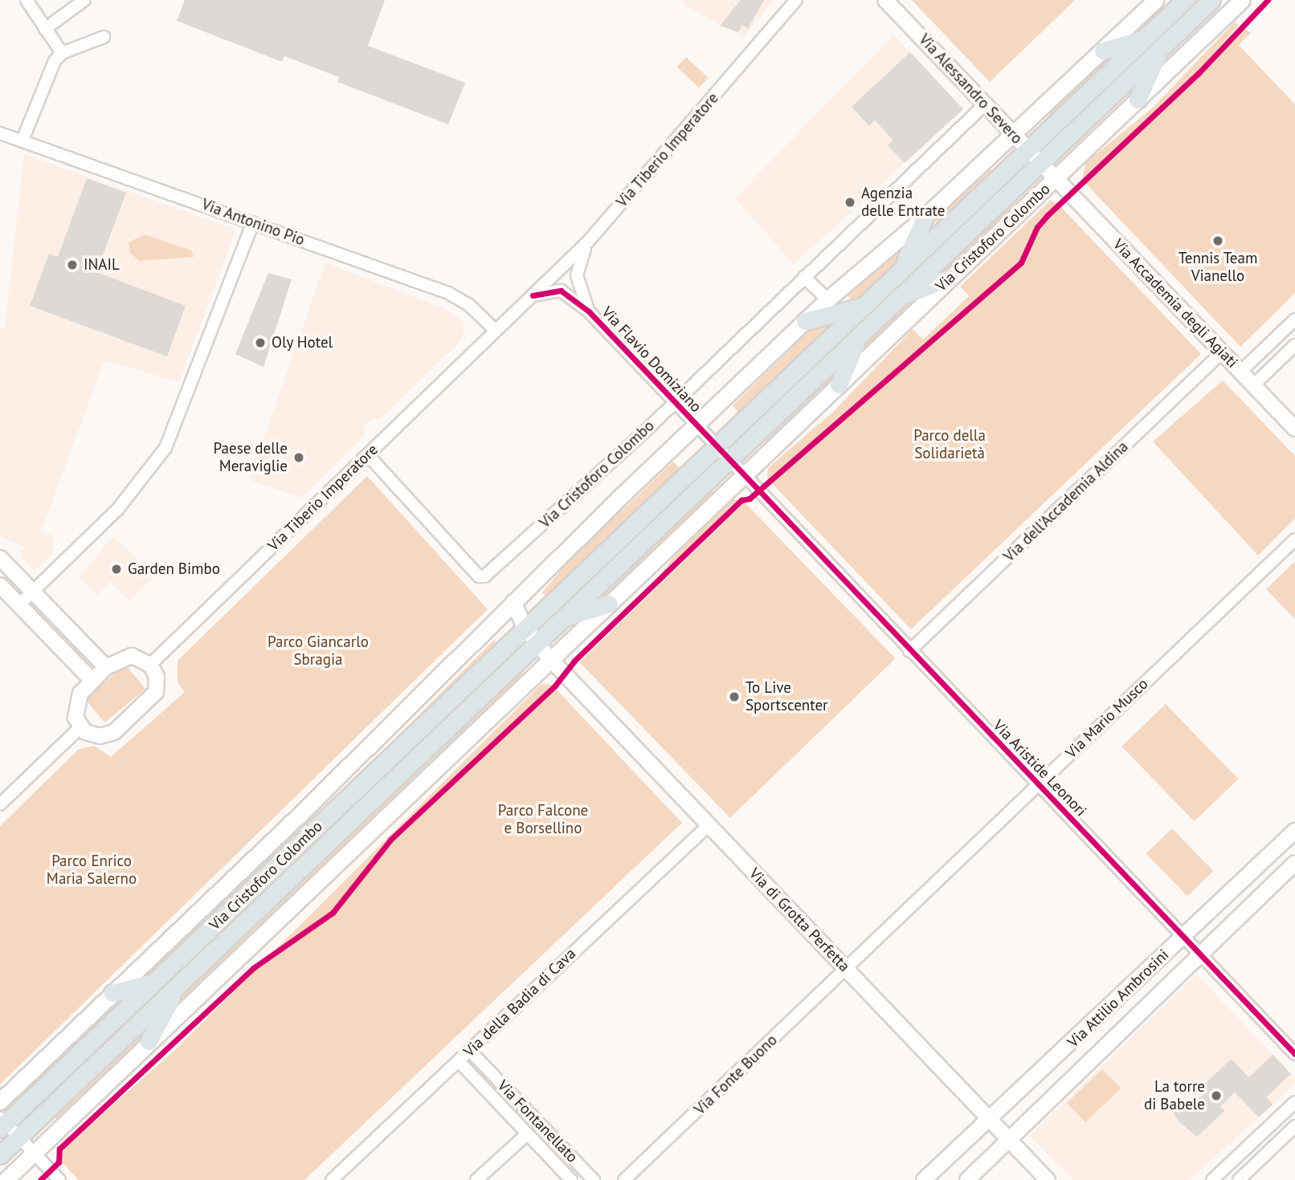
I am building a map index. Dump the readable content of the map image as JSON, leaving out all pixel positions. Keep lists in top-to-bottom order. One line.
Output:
{"streets":{"main road":["Via Cristoforo Colombo"],"street":["Via Alessandro Severo","Via Tiberio Imperatore","Via Antonino Pio","Via Accademia degli Agiati","Via Flavio Domiziano","Via dell'Accademia Aldina","Via Mario Musco","Via Aristide Leonori","Via di Grotta Perfetta","Via Attilio Ambrosini","Via della Badia di Cava","Via Fonte Buono","Via Fontanellato"]},"crossings":[["Via Alessandro Severo","Via Cristoforo Colombo"],["Via Alessandro Severo","Via Accademia degli Agiati"],["Via Tiberio Imperatore","Via Antonino Pio"],["Via Tiberio Imperatore","Via Cristoforo Colombo"],["Via Cristoforo Colombo","Via Accademia degli Agiati"],["Via Cristoforo Colombo","Via Flavio Domiziano"],["Via Cristoforo Colombo","Via Aristide Leonori"],["Via Cristoforo Colombo","Via di Grotta Perfetta"],["Via Accademia degli Agiati","Via dell'Accademia Aldina"],["Via dell'Accademia Aldina","Via Aristide Leonori"],["Via Mario Musco","Via Aristide Leonori"],["Via Mario Musco","Via di Grotta Perfetta"],["Via Mario Musco","Via Fonte Buono"],["Via Aristide Leonori","Via Attilio Ambrosini"],["Via di Grotta Perfetta","Via Attilio Ambrosini"],["Via di Grotta Perfetta","Via della Badia di Cava"],["Via di Grotta Perfetta","Via Fonte Buono"],["Via della Badia di Cava","Via Fontanellato"]],"parks":["Parco della Solidarietà","Parco Giancarlo Sbragia","Parco Falcone e Borsellino","Parco Enrico Maria Salerno"],"places":["Agenzia delle Entrate","Tennis Team Vianello","INAIL","Oly Hotel","Paese delle Meraviglie","Garden Bimbo","To Live Sportscenter","La torre di Babele"]}
